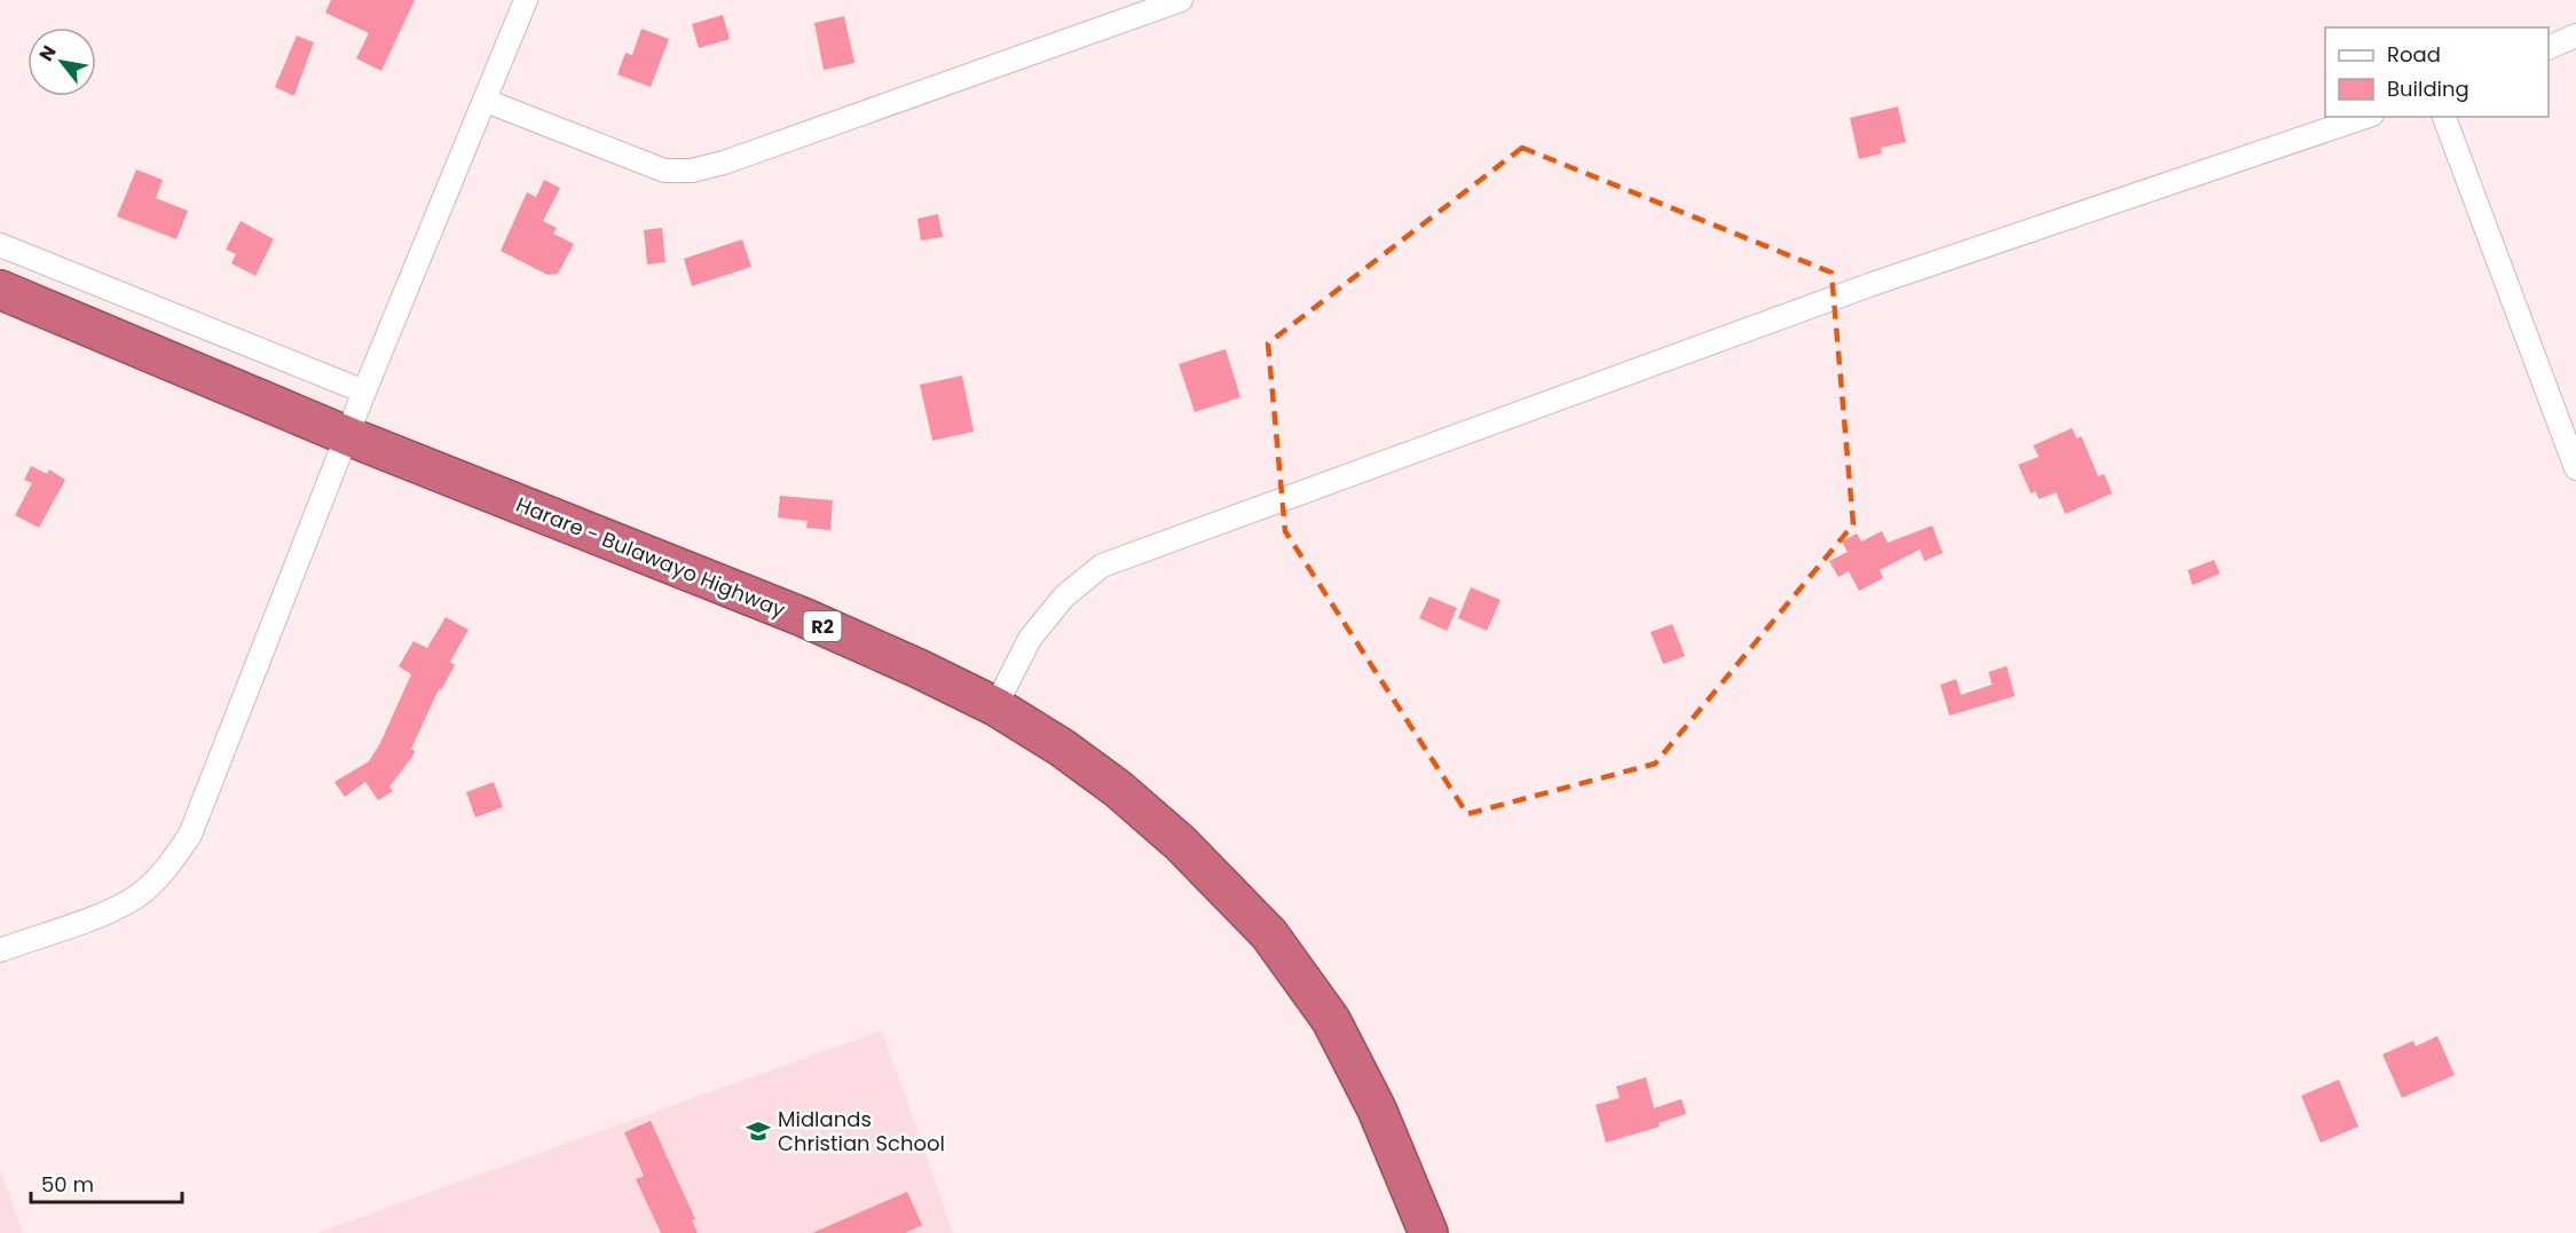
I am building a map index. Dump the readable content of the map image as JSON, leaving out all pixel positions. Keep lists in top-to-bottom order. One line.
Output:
{"streets":{"highway":["Harare - Bulawayo Highway","R2"]},"places":{"school or university":["Midlands Christian School"]},"legend":["Road","Building"],"scale_bar":"50 m","north":"top left"}
